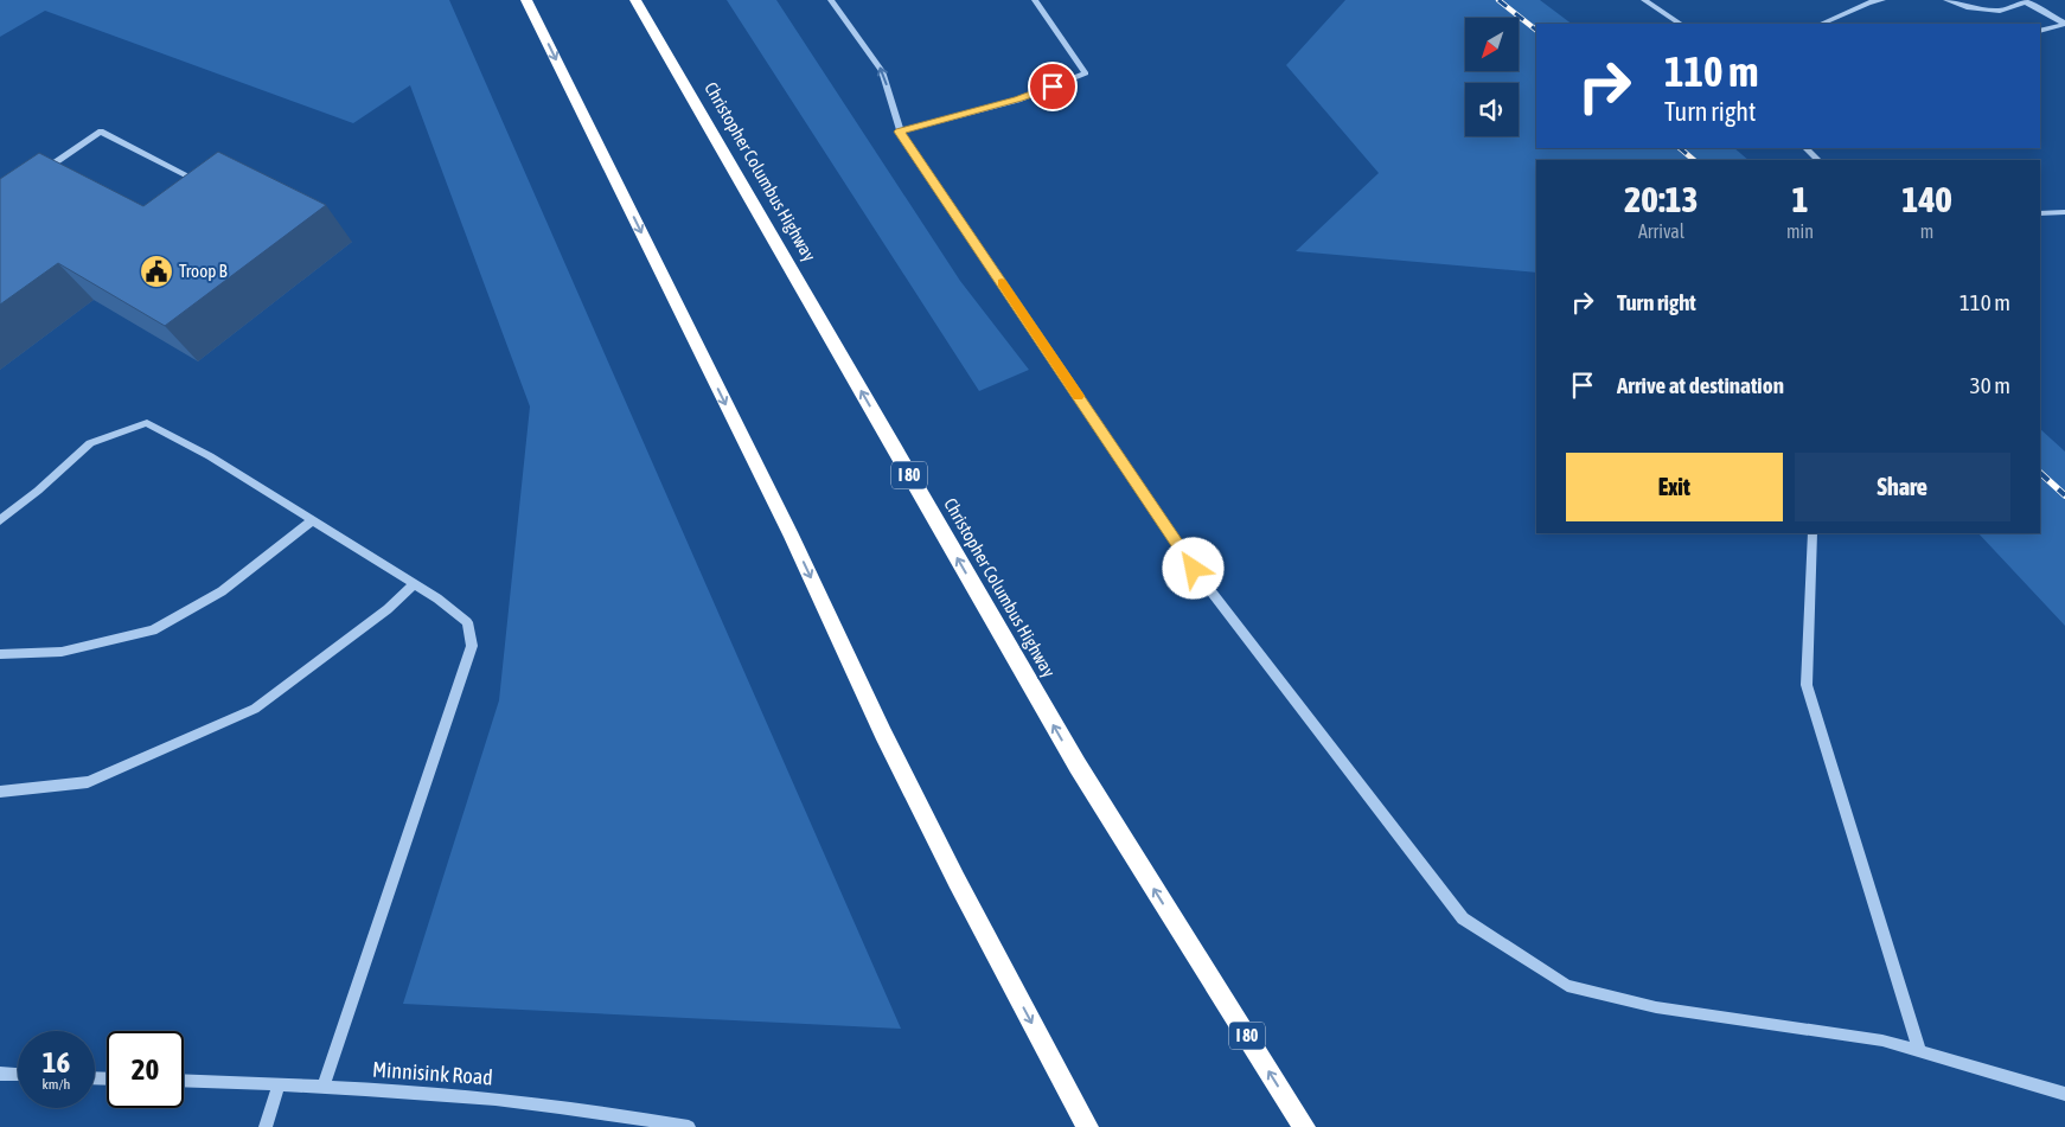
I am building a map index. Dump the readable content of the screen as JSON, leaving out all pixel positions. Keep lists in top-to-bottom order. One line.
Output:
{"streets":{"highway":["Christopher Columbus Highway","I 80"],"street":["Minnisink Road"]},"places":{"public building":["Troop B"]},"north":"bottom left","page":{"turn":["110 m","Turn right"],"eta":["20:13","Arrival","1","min","140","m"],"list":[{"name":"Turn right","value":"110 m"},{"name":"Arrive at destination","value":"30 m"}],"buttons":["Exit","Share"],"speed":"16 km/h","limit":"20"}}
